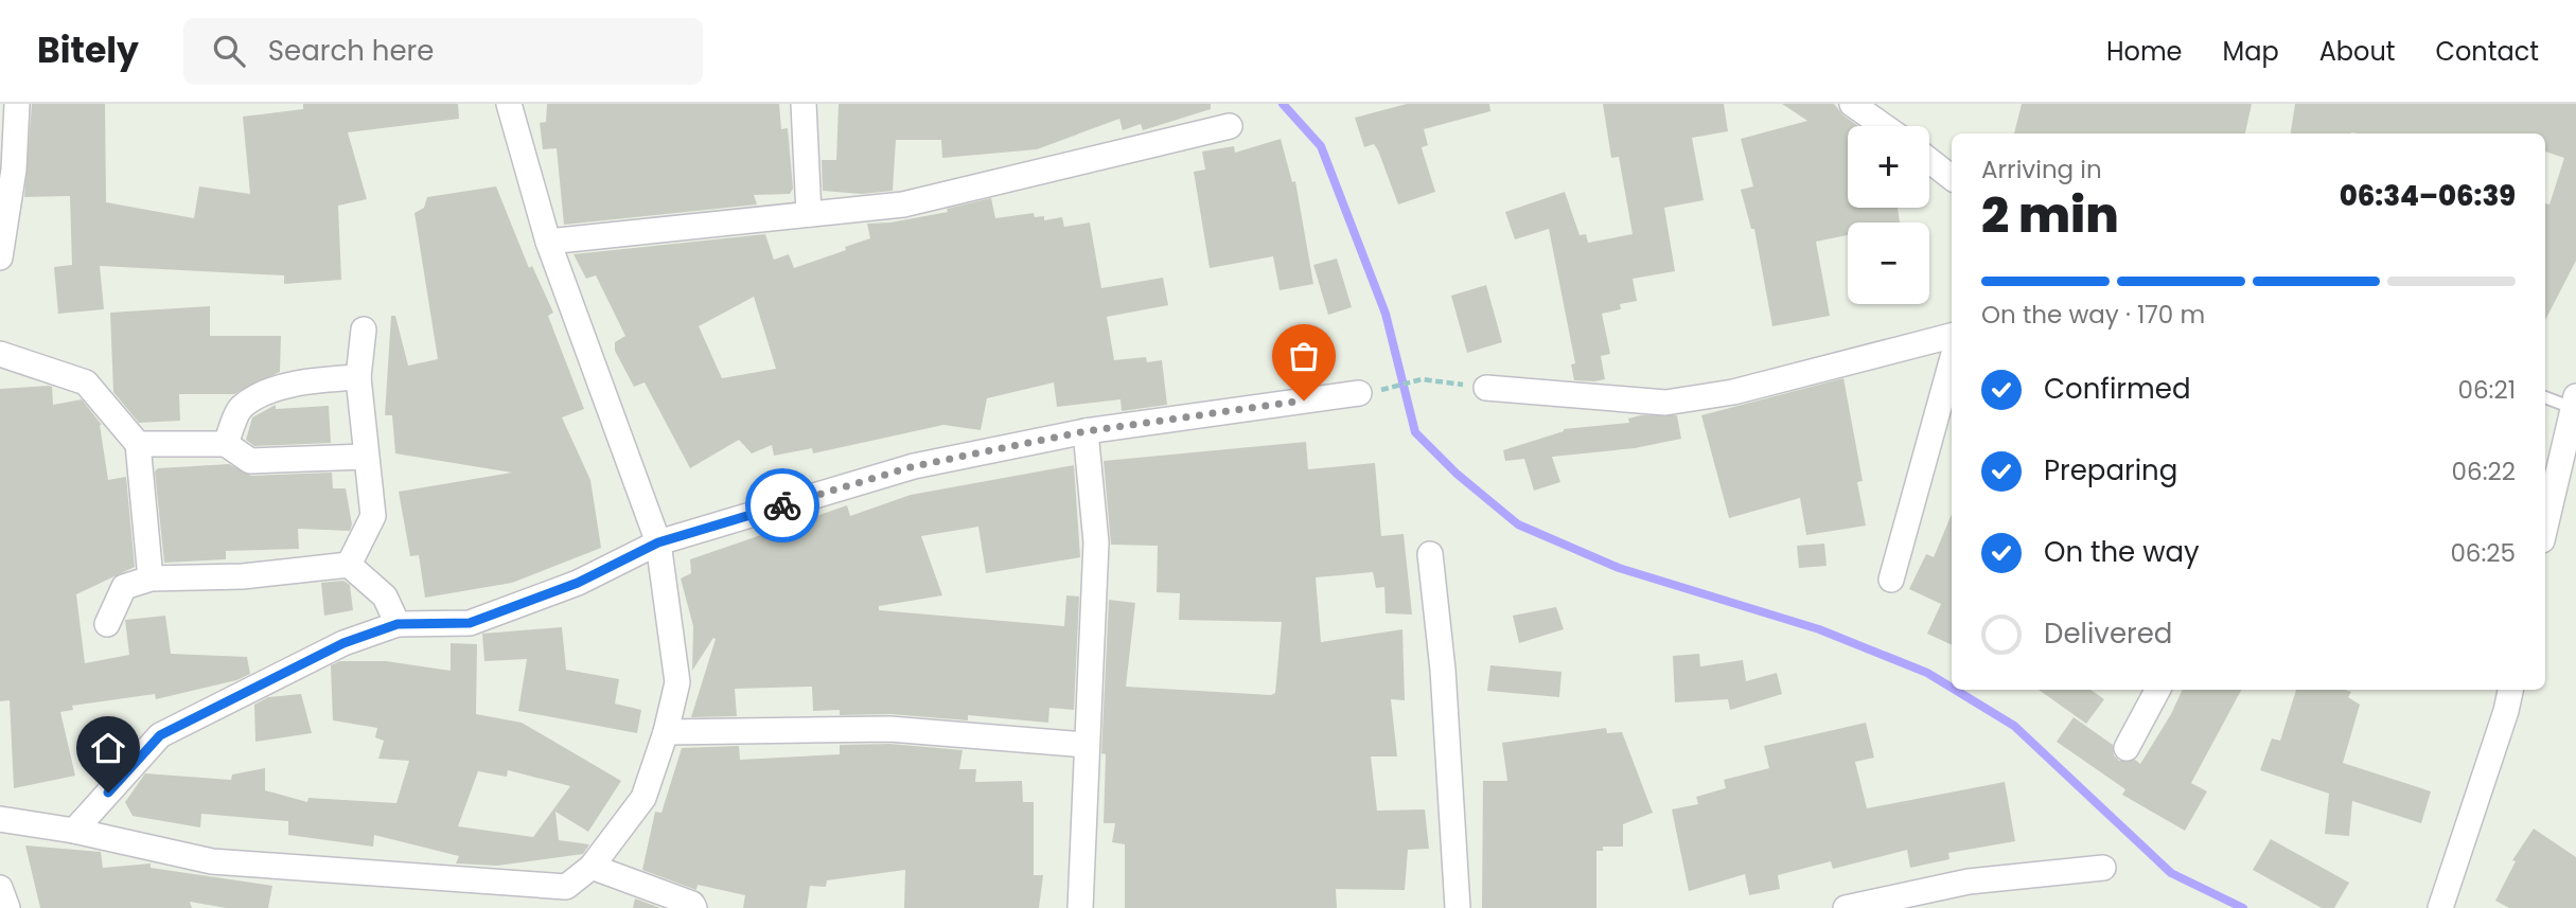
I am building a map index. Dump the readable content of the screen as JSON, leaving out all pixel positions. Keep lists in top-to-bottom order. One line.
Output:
{"page":{"header":"Bitely","search":"Search here","nav":["Home","Map","About","Contact"],"map_buttons":["+","−"],"heading":["2 min","Arriving in","06:34–06:39"],"bar":"On the way · 170 m","list":[["Confirmed","06:21"],["Preparing","06:22"],["On the way","06:25"],"Delivered"]}}
